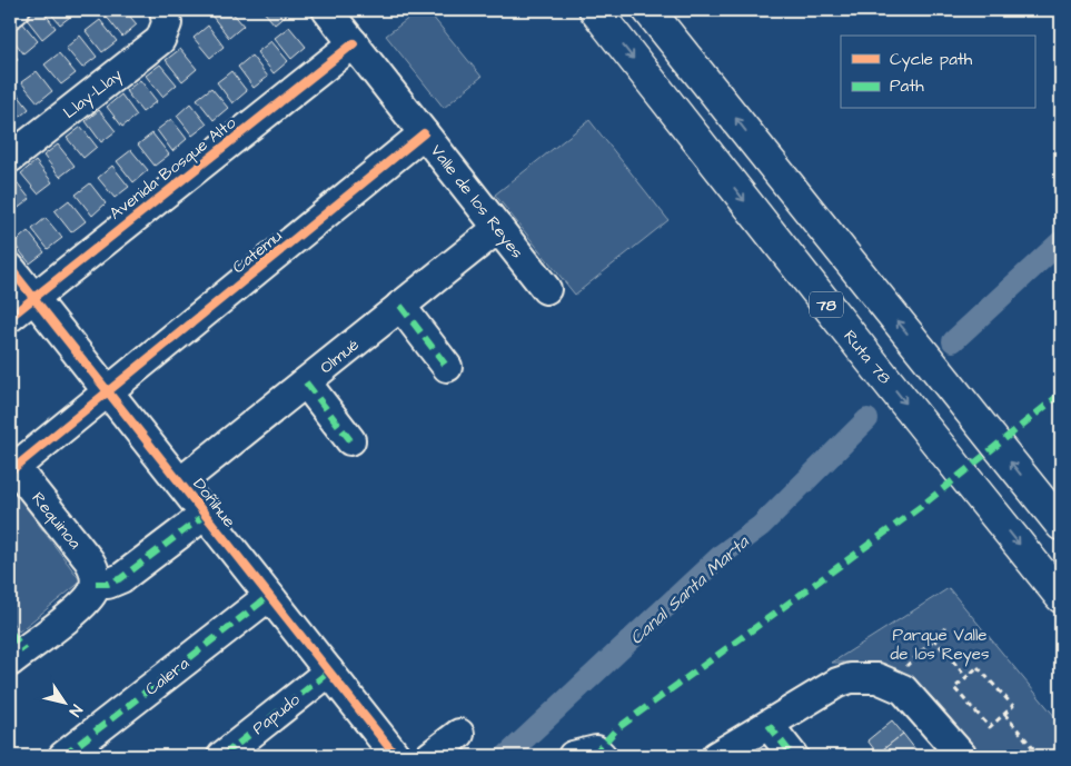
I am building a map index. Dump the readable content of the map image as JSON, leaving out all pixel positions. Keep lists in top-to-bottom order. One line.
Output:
{"streets":{"highway":["78","Ruta 78"],"street":["Llay-Llay","Avenida Bosque Alto","Valle de los Reyes","Catemu","Olmué","Doñihue","Requinoa","Calera","Papudo"]},"crossings":[["Avenida Bosque Alto","Valle de los Reyes"],["Avenida Bosque Alto","Doñihue"],["Valle de los Reyes","Catemu"],["Valle de los Reyes","Olmué"],["Catemu","Doñihue"],["Catemu","Requinoa"],["Olmué","Doñihue"],["Doñihue","Calera"],["Doñihue","Papudo"]],"water":["Canal Santa Marta"],"parks":["Parque Valle de los Reyes"],"legend":["Cycle path","Path"],"north":"bottom right"}
